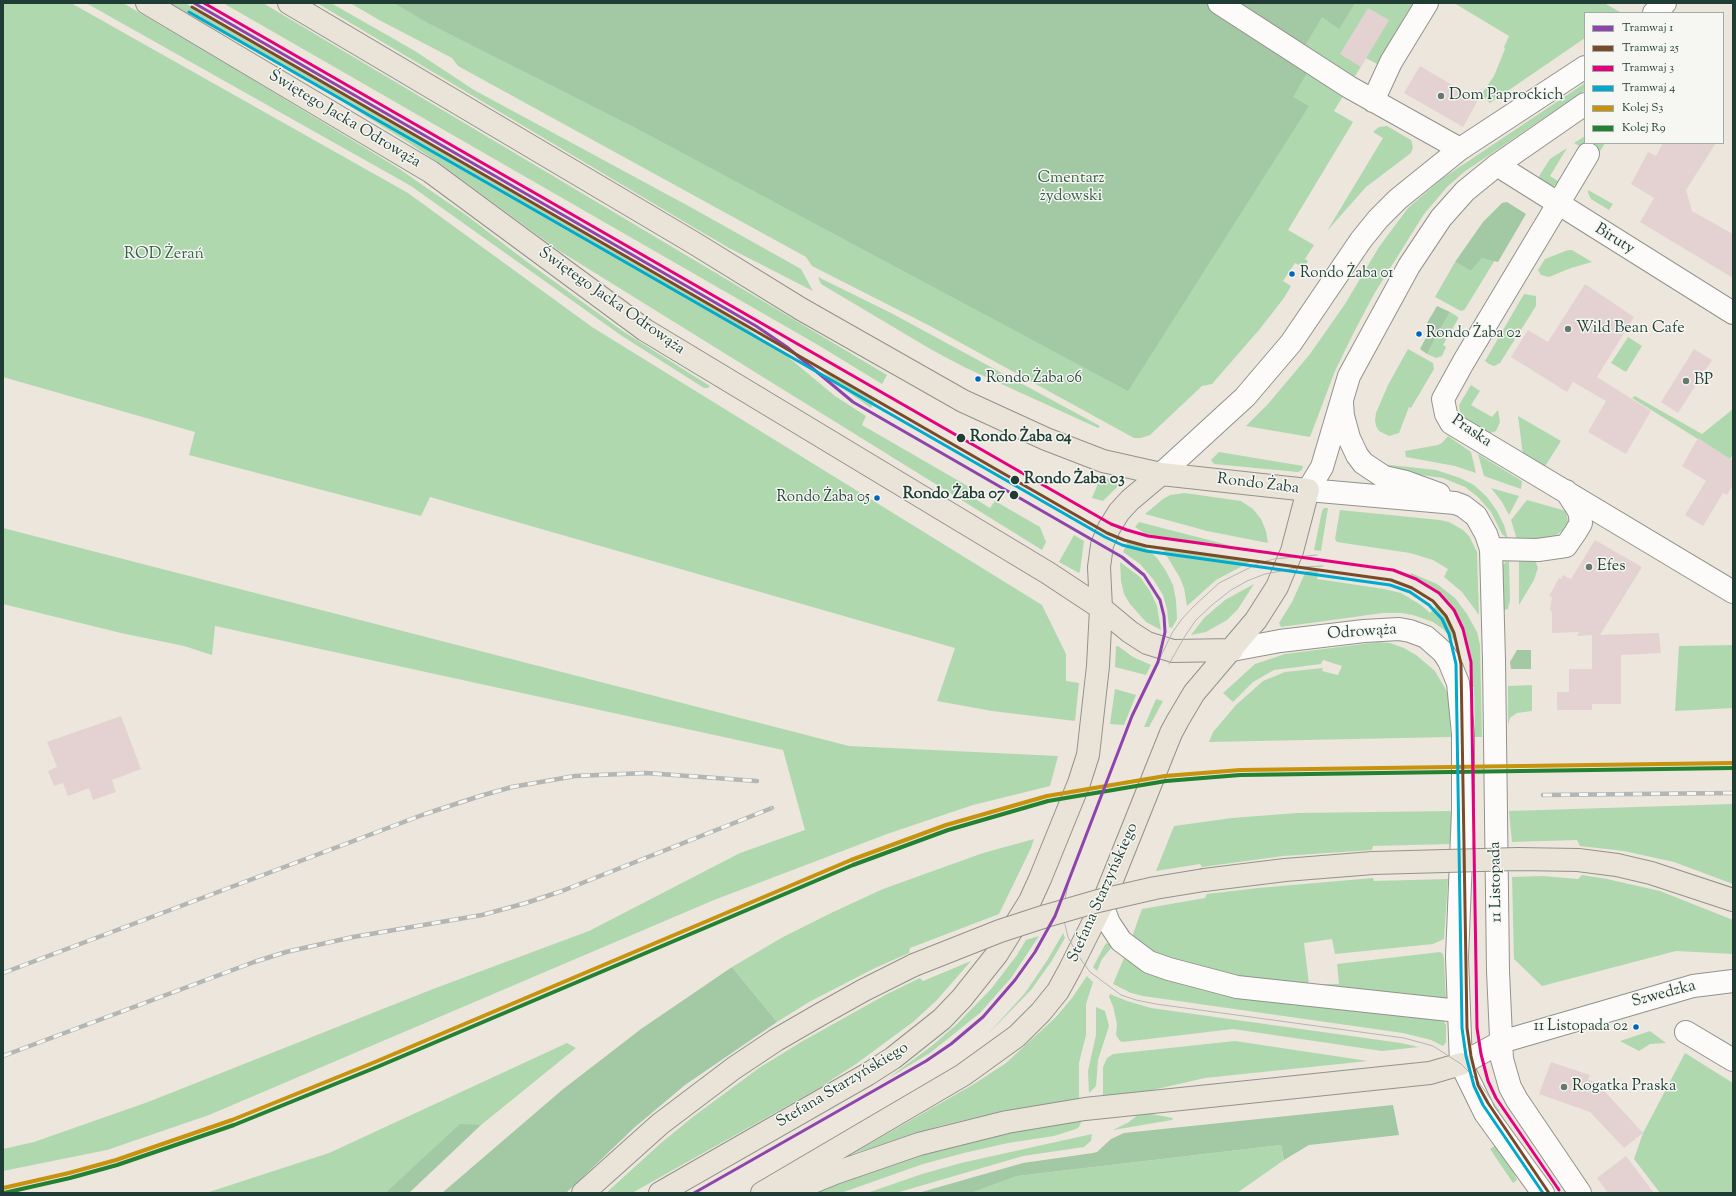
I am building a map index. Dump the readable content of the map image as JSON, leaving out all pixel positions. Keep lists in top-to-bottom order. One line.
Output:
{"streets":{"main road":["Świętego Jacka Odrowąża","Rondo Żaba","Stefana Starzyńskiego"],"street":["Biruty","Praska","Odrowąża","11 Listopada","Szwedzka"]},"crossings":[["Świętego Jacka Odrowąża","Stefana Starzyńskiego"],["Biruty","Praska"],["Rondo Żaba","Odrowąża"],["Rondo Żaba","Stefana Starzyńskiego"],["Odrowąża","Stefana Starzyńskiego"],["11 Listopada","Szwedzka"]],"parks":["Cmentarz żydowski","ROD Żerań"],"places":["Dom Paprockich","Rondo Żaba 01","Wild Bean Cafe","Rondo Żaba 02","Rondo Żaba 06","BP","Rondo Żaba 04","Rondo Żaba 03","Rondo Żaba 07","Rondo Żaba 05","Efes","11 Listopada 02","Rogatka Praska"],"lines":["tram line 1","tram line 3","tram line 25","tram line 4","rail line S3","rail line R9"],"legend":["Tramwaj 1","Tramwaj 25","Tramwaj 3","Tramwaj 4","Kolej S3","Kolej R9"]}
